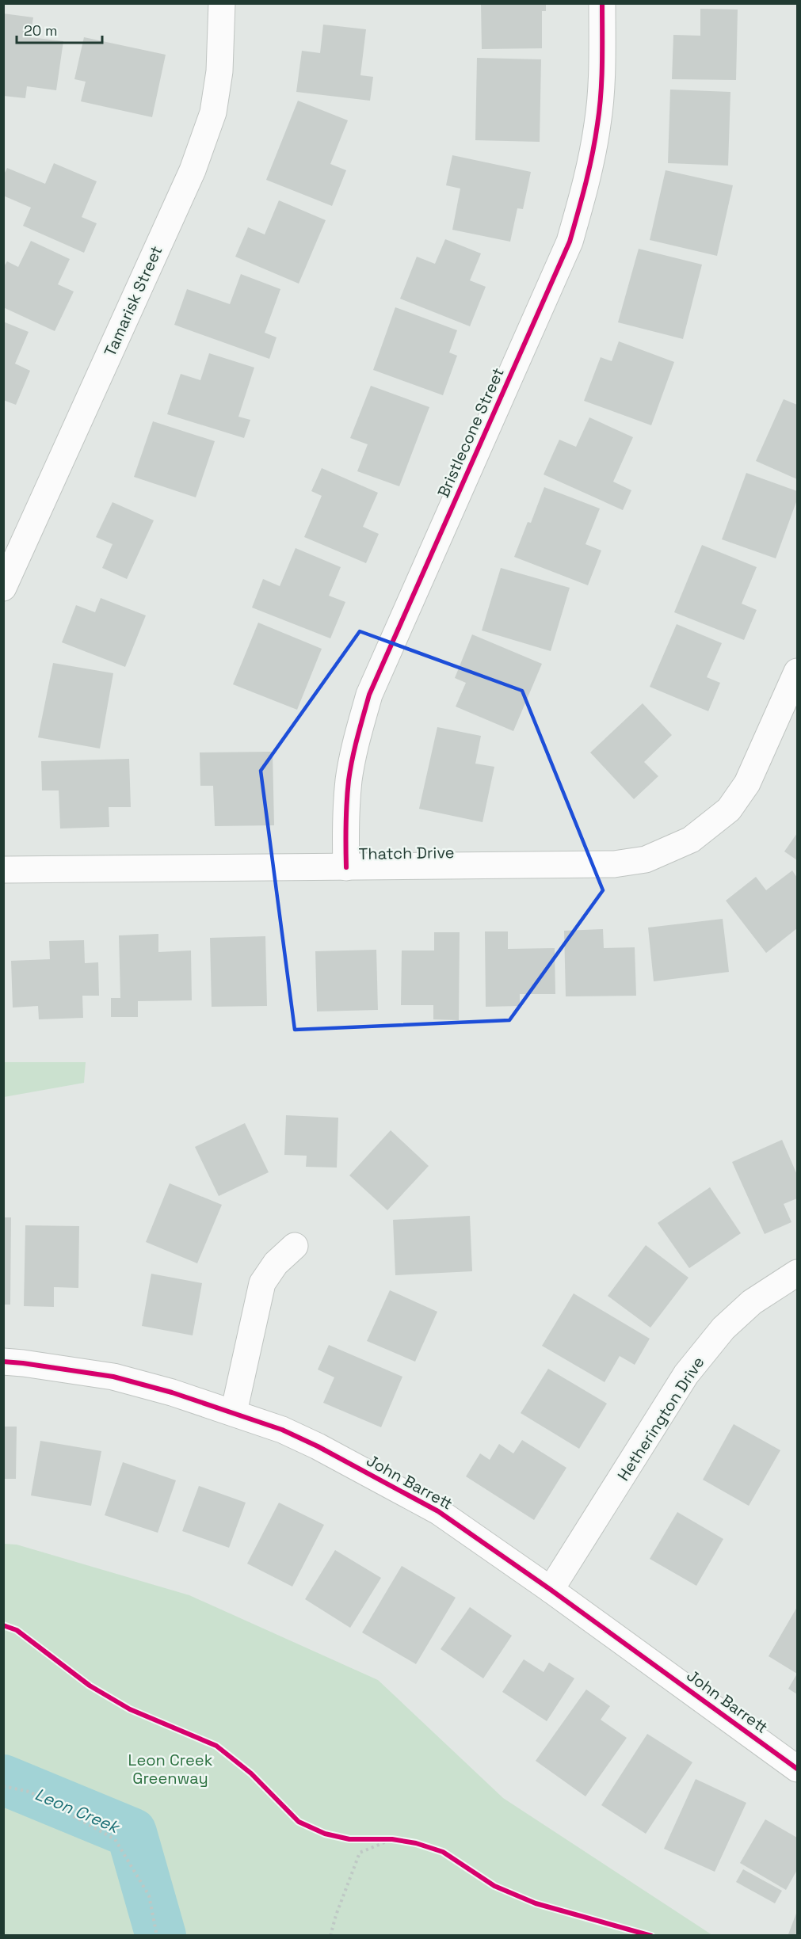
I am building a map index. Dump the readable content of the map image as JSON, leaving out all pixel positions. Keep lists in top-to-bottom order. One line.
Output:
{"streets":{"street":["Tamarisk Street","Bristlecone Street","Thatch Drive","Hetherington Drive","John Barrett"]},"crossings":[["Bristlecone Street","Thatch Drive"],["Hetherington Drive","John Barrett"]],"water":["Leon Creek"],"parks":["Leon Creek Greenway"],"scale_bar":"20 m"}
